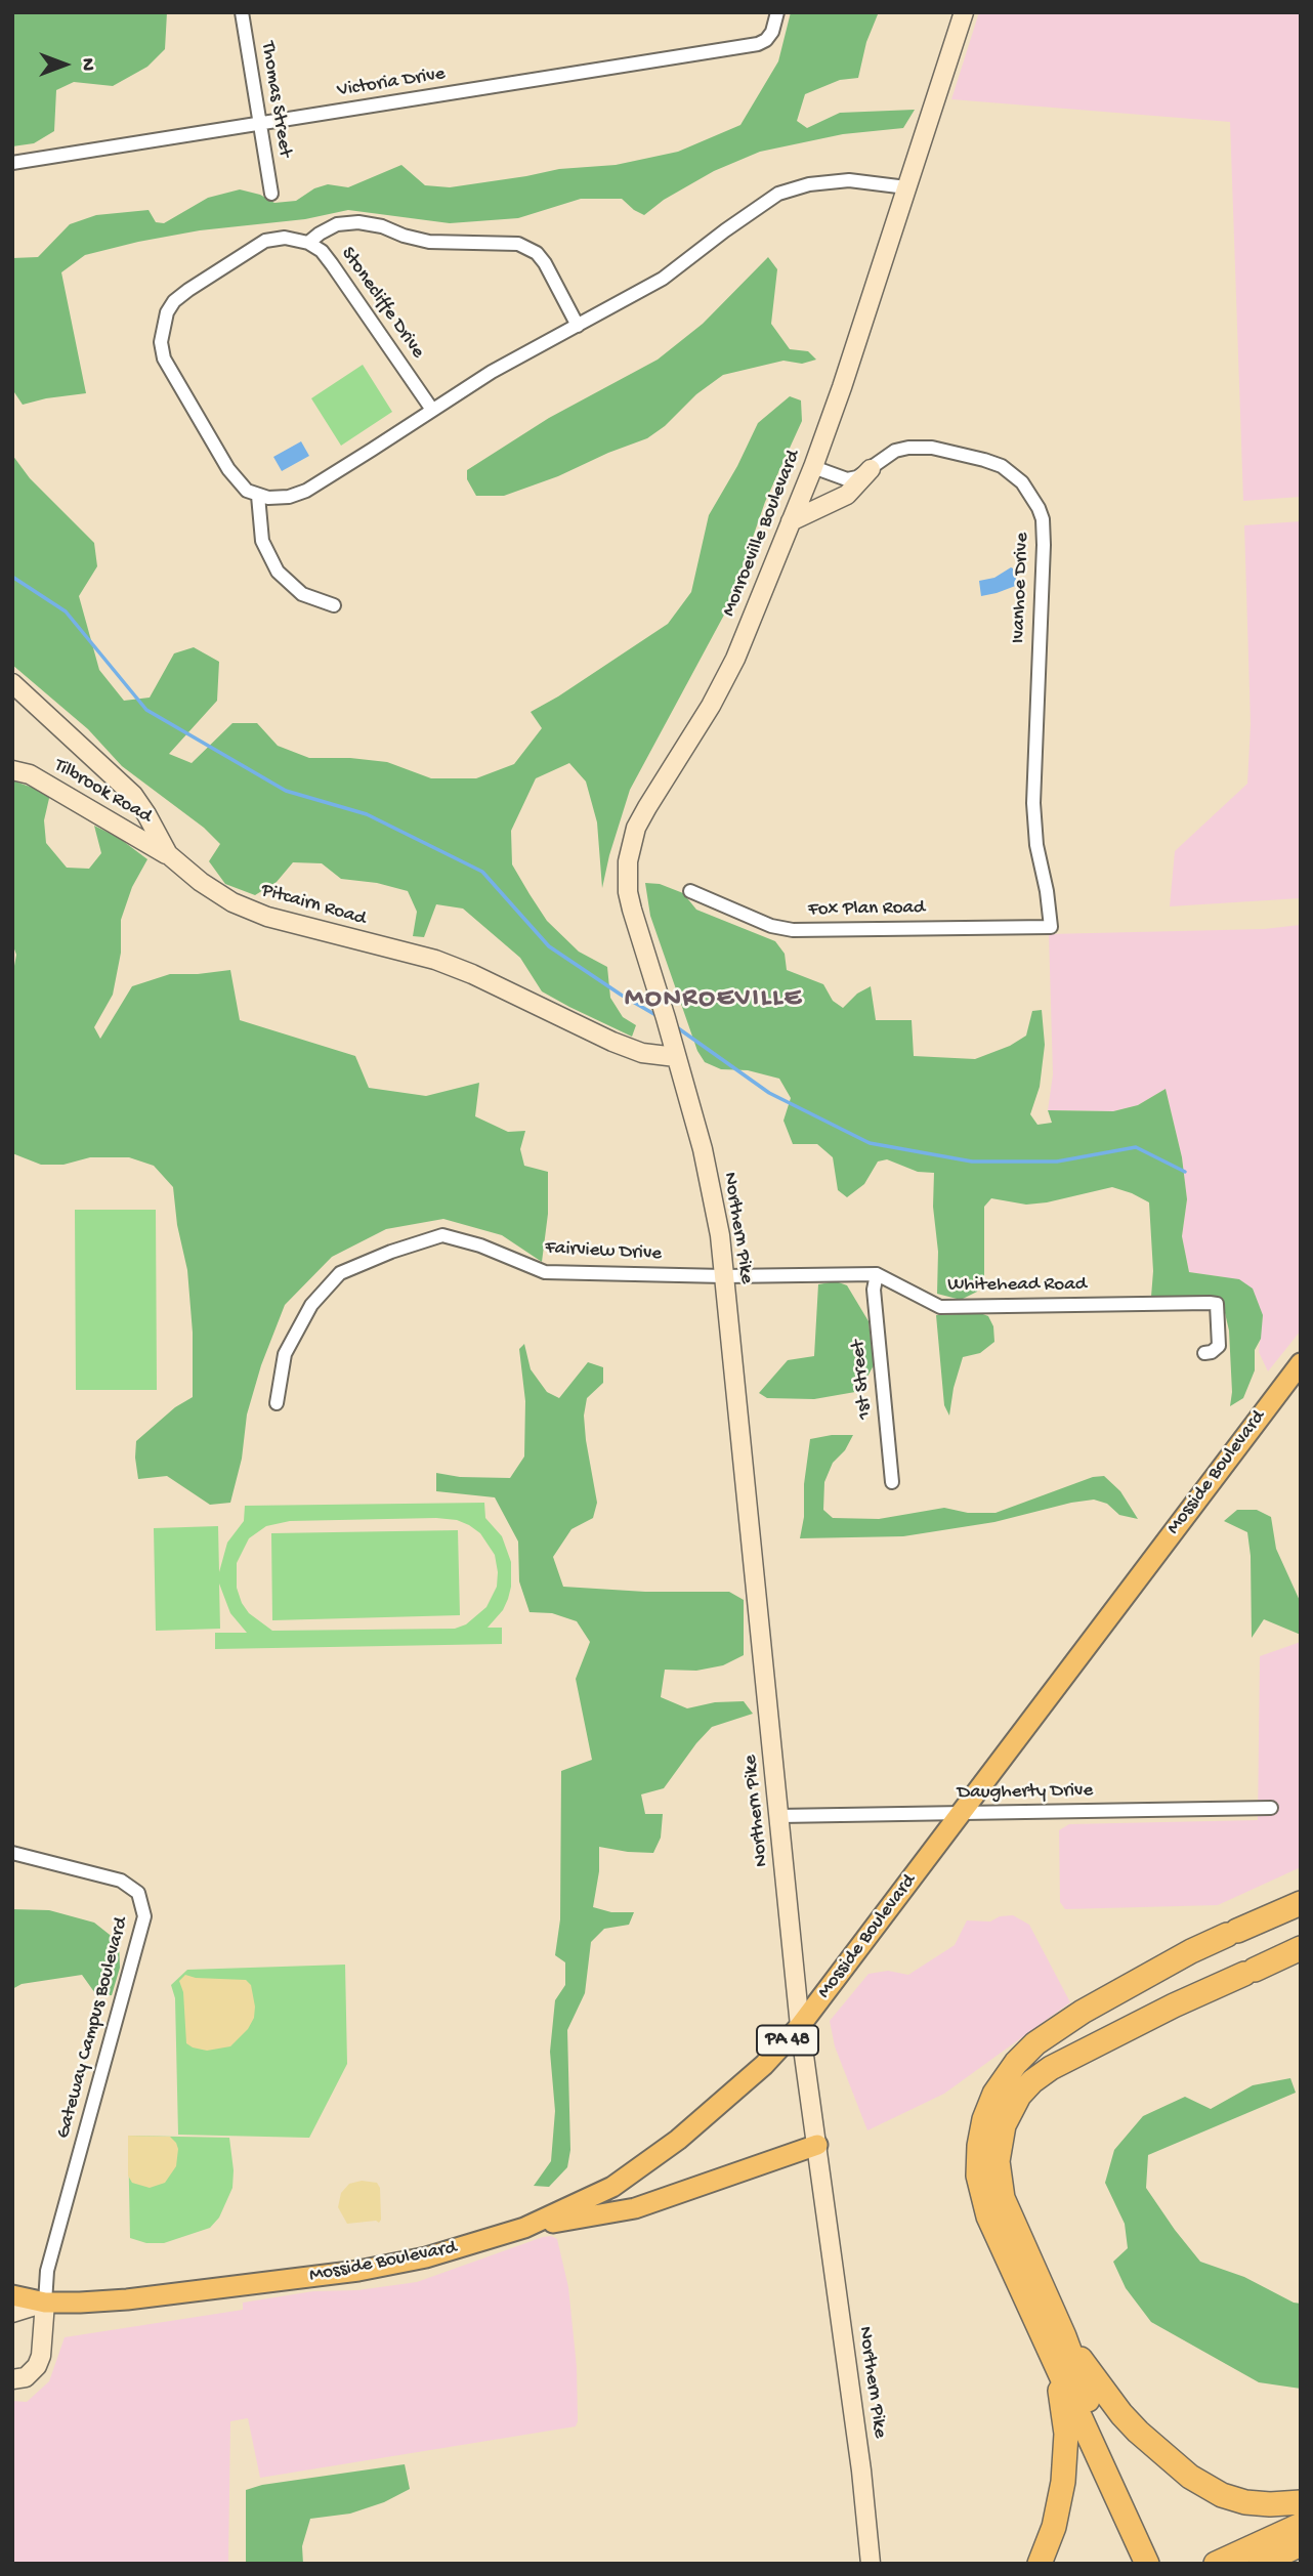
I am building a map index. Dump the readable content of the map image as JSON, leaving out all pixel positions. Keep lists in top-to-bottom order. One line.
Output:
{"streets":{"main road":["Monroeville Boulevard","Tilbrook Road","Pitcairn Road","Northern Pike","Mosside Boulevard","PA 48"],"street":["Victoria Drive","Thomas Street","Stonecliffe Drive","Ivanhoe Drive","Fox Plan Road","Fairview Drive","Whitehead Road","1st Street","Daugherty Drive","Gateway Campus Boulevard"]},"crossings":[["Victoria Drive","Thomas Street"],["Monroeville Boulevard","Ivanhoe Drive"],["Monroeville Boulevard","Pitcairn Road"],["Monroeville Boulevard","Northern Pike"],["Ivanhoe Drive","Fox Plan Road"],["Tilbrook Road","Pitcairn Road"],["Pitcairn Road","Northern Pike"],["Northern Pike","Fairview Drive"],["Northern Pike","Whitehead Road"],["Northern Pike","Mosside Boulevard"],["Northern Pike","Daugherty Drive"],["Fairview Drive","Whitehead Road"],["Whitehead Road","1st Street"],["Mosside Boulevard","Daugherty Drive"],["Mosside Boulevard","Gateway Campus Boulevard"]],"districts":["MONROEVILLE"],"north":"right"}
